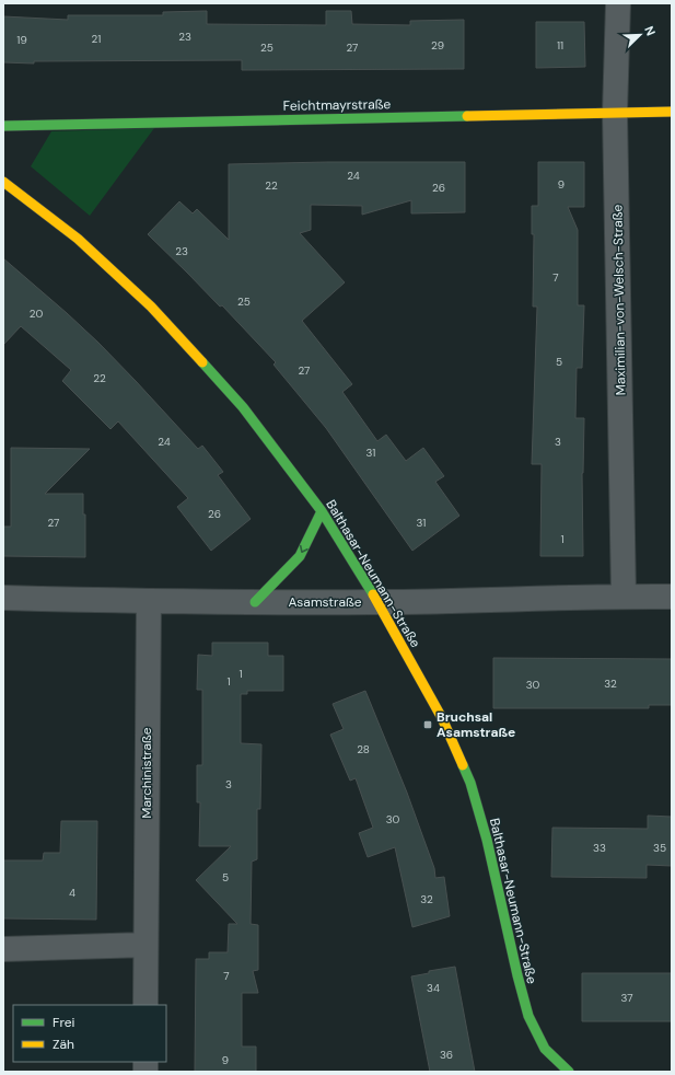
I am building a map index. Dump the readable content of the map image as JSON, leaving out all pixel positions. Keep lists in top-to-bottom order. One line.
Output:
{"streets":{"street":["Feichtmayrstraße","Maximilian-von-Welsch-Straße","Balthasar-Neumann-Straße","Asamstraße","Marchinistraße"]},"crossings":[["Feichtmayrstraße","Maximilian-von-Welsch-Straße"],["Maximilian-von-Welsch-Straße","Asamstraße"],["Balthasar-Neumann-Straße","Asamstraße"],["Asamstraße","Marchinistraße"]],"places":{"transit":["Bruchsal Asamstraße"]},"house_numbers":["23","21","19","29","11","25","27","24","9","22","26","23","7","25","20","5","27","22","24","3","31","26","27","31","1","1","1","32","30","28","3","30","33","35","5","4","32","7","34","37","36","9"],"legend":["Frei","Zäh"],"north":"top right"}
